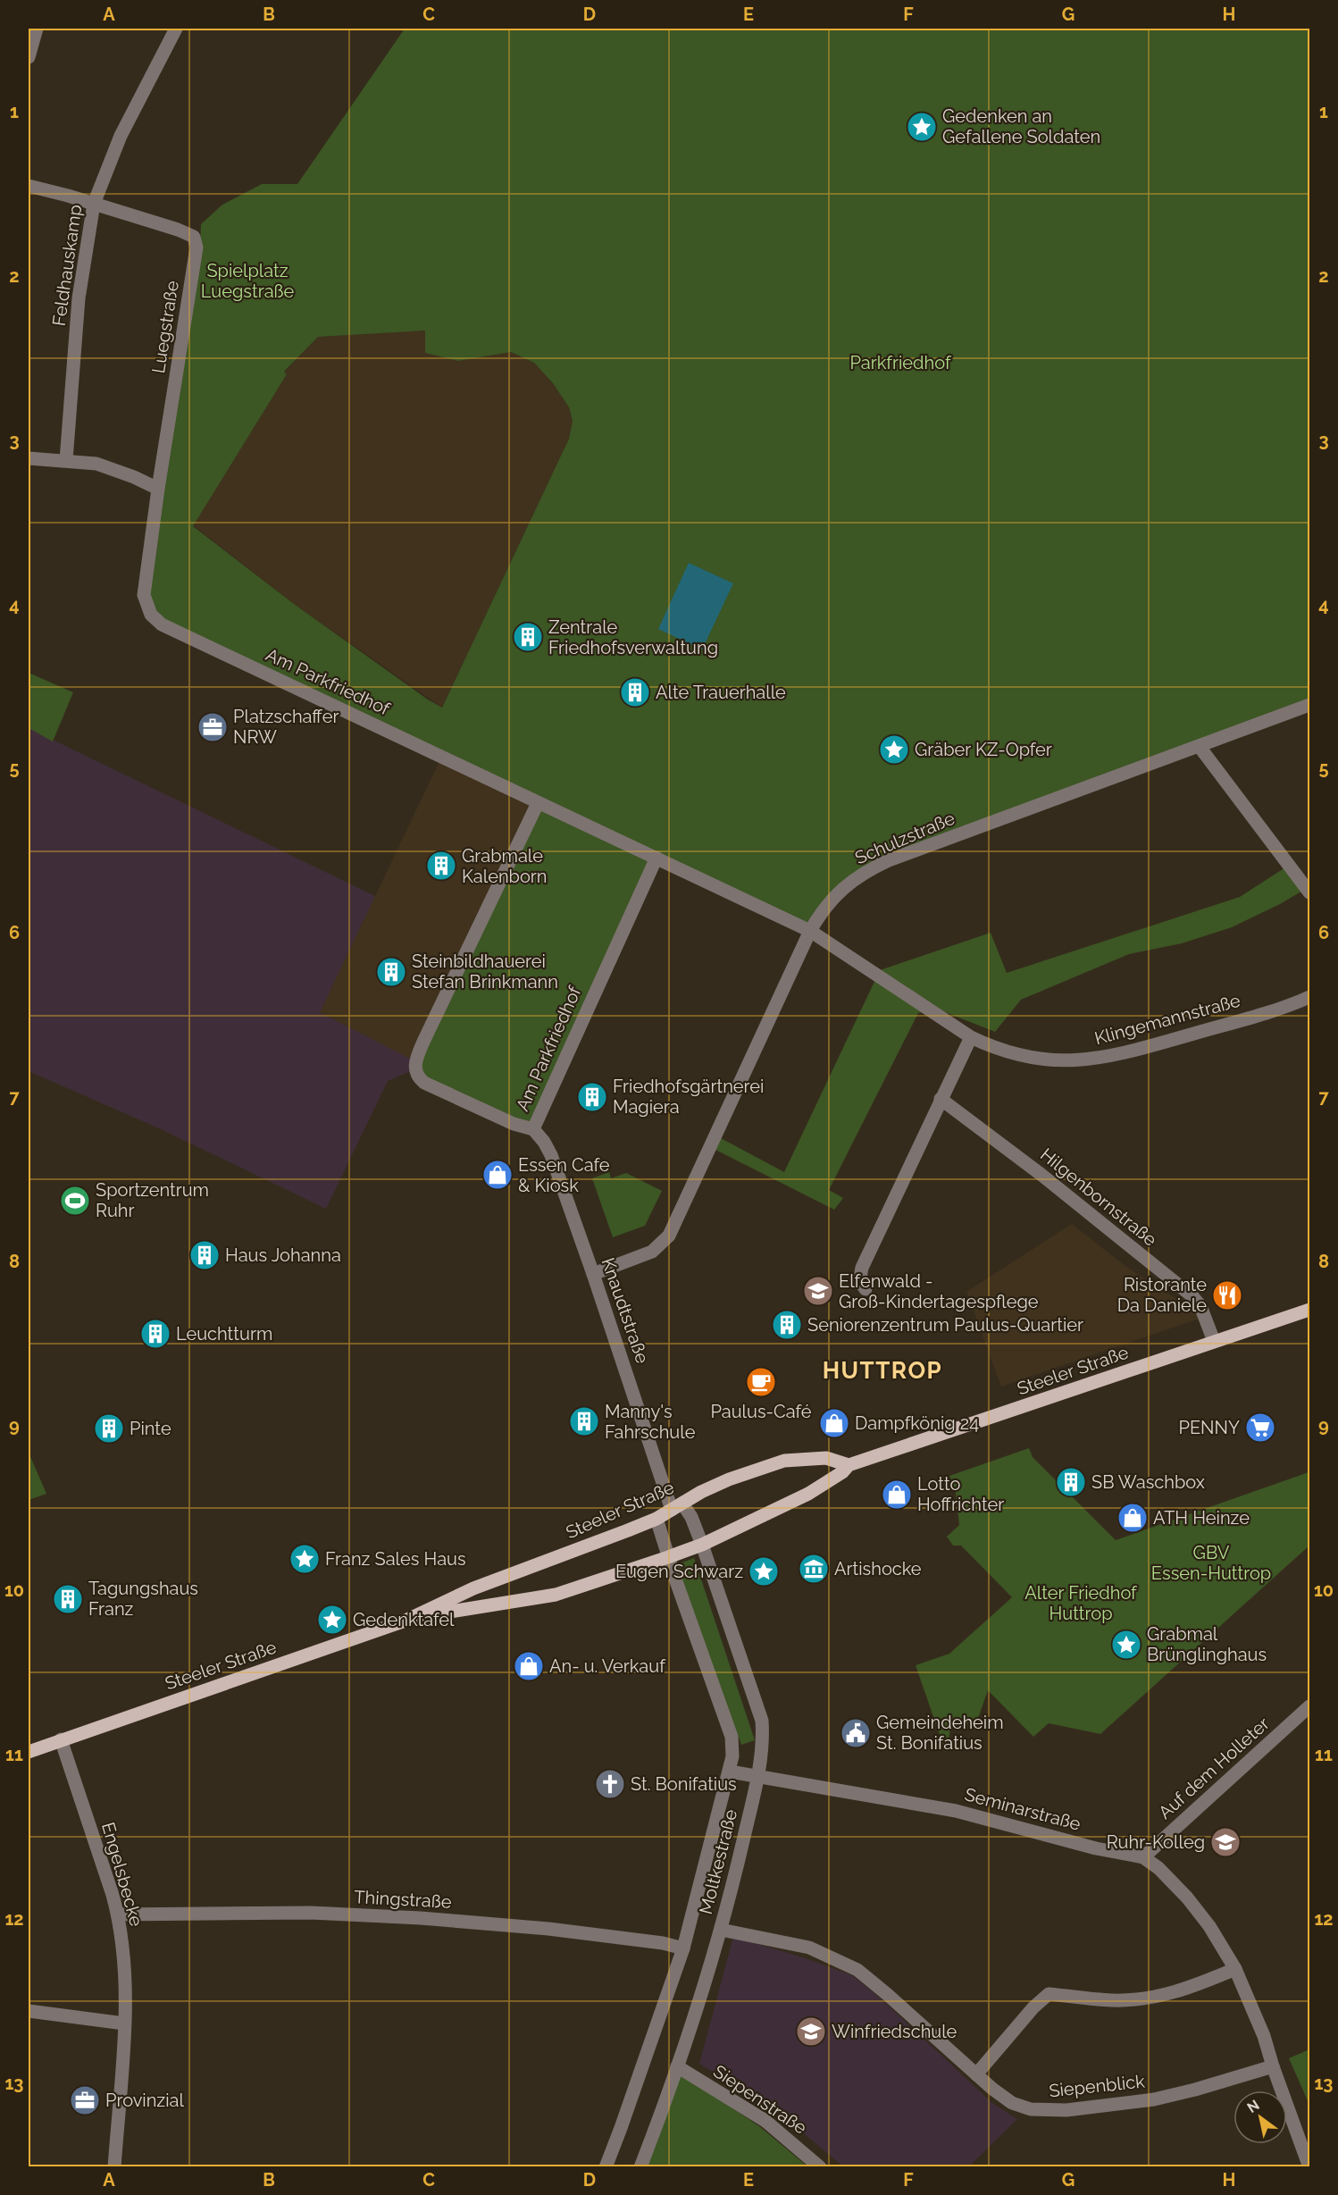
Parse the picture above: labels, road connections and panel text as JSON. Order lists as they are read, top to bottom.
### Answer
{
  "streets": {
    "main road": ["Steeler Straße"],
    "street": [
      "Feldhauskamp",
      "Luegstraße",
      "Am Parkfriedhof",
      "Schulzstraße",
      "Klingemannstraße",
      "Hilgenbornstraße",
      "Knaudtstraße",
      "Auf dem Holleter",
      "Seminarstraße",
      "Moltkestraße",
      "Engelsbecke",
      "Thingstraße",
      "Siepenblick",
      "Siepenstraße"
    ]
  },
  "crossings": [
    ["Feldhauskamp", "Luegstraße"],
    ["Luegstraße", "Am Parkfriedhof"],
    ["Am Parkfriedhof", "Schulzstraße"],
    ["Am Parkfriedhof", "Klingemannstraße"],
    ["Am Parkfriedhof", "Knaudtstraße"],
    ["Schulzstraße", "Klingemannstraße"],
    ["Schulzstraße", "Knaudtstraße"],
    ["Hilgenbornstraße", "Steeler Straße"],
    ["Knaudtstraße", "Steeler Straße"],
    ["Knaudtstraße", "Moltkestraße"],
    ["Steeler Straße", "Moltkestraße"],
    ["Steeler Straße", "Engelsbecke"],
    ["Auf dem Holleter", "Seminarstraße"],
    ["Seminarstraße", "Moltkestraße"],
    ["Seminarstraße", "Siepenblick"],
    ["Moltkestraße", "Thingstraße"],
    ["Moltkestraße", "Siepenblick"],
    ["Moltkestraße", "Siepenstraße"],
    ["Engelsbecke", "Thingstraße"]
  ],
  "districts": ["HUTTROP"],
  "parks": [
    "Spielplatz Luegstraße",
    "Parkfriedhof",
    "GBV Essen-Huttrop",
    "Alter Friedhof Huttrop"
  ],
  "places": {
    "place": [
      "Gedenken an Gefallene Soldaten",
      "Gräber KZ-Opfer",
      "Franz Sales Haus",
      "Eugen Schwarz",
      "Gedenktafel",
      "Grabmal Brünglinghaus"
    ],
    "building": [
      "Zentrale Friedhofsverwaltung",
      "Alte Trauerhalle",
      "Grabmale Kalenborn",
      "Steinbildhauerei Stefan Brinkmann",
      "Friedhofsgärtnerei Magiera",
      "Haus Johanna",
      "Seniorenzentrum Paulus-Quartier",
      "Leuchtturm",
      "Manny's Fahrschule",
      "Pinte",
      "SB Waschbox",
      "Tagungshaus Franz"
    ],
    "office": ["Platzschaffer NRW", "Provinzial"],
    "shop": [
      "Essen Cafe & Kiosk",
      "Dampfkönig 24",
      "Lotto Hoffrichter",
      "ATH Heinze",
      "An- u. Verkauf"
    ],
    "sports": ["Sportzentrum Ruhr"],
    "school or university": ["Elfenwald - Groß-Kindertagespflege", "Ruhr-Kolleg", "Winfriedschule"],
    "restaurant": ["Ristorante Da Daniele"],
    "cafe": ["Paulus-Café"],
    "supermarket": ["PENNY"],
    "museum": ["Artishocke"],
    "public building": ["Gemeindeheim St. Bonifatius"],
    "church": ["St. Bonifatius"]
  },
  "north": "top left",
  "grid": {
    "columns": [
      "A",
      "B",
      "C",
      "D",
      "E",
      "F",
      "G",
      "H"
    ],
    "rows": [
      "1",
      "2",
      "3",
      "4",
      "5",
      "6",
      "7",
      "8",
      "9",
      "10",
      "11",
      "12",
      "13"
    ]
  }
}
